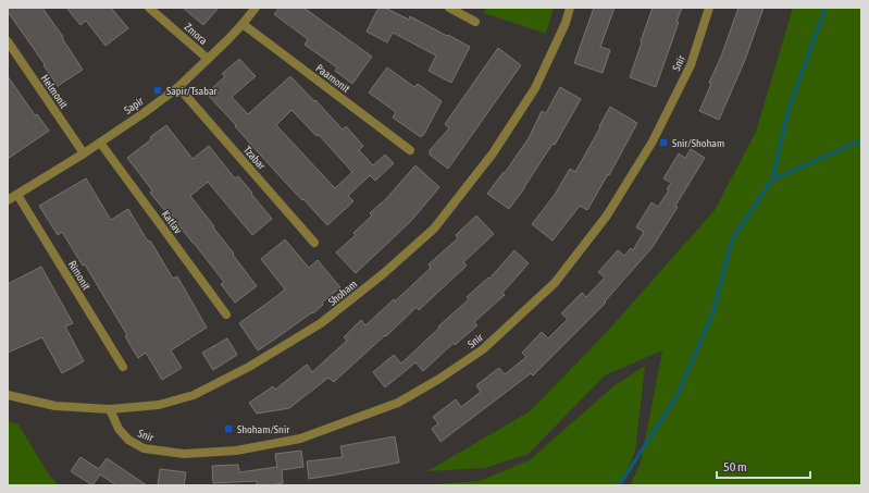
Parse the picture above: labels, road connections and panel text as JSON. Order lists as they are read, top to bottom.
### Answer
{
  "streets": {
    "street": [
      "Zmora",
      "Snir",
      "Paamonit",
      "Helmonit",
      "Sapir",
      "Tzabar",
      "Katlav",
      "Rimonit",
      "Shoham"
    ]
  },
  "crossings": [
    ["Zmora", "Sapir"],
    ["Snir", "Shoham"],
    ["Paamonit", "Sapir"],
    ["Helmonit", "Sapir"],
    ["Sapir", "Tzabar"],
    ["Sapir", "Katlav"],
    ["Sapir", "Rimonit"]
  ],
  "places": {
    "transit": ["Sapir/Tsabar", "Snir/Shoham", "Shoham/Snir"]
  },
  "scale_bar": "50 m"
}
